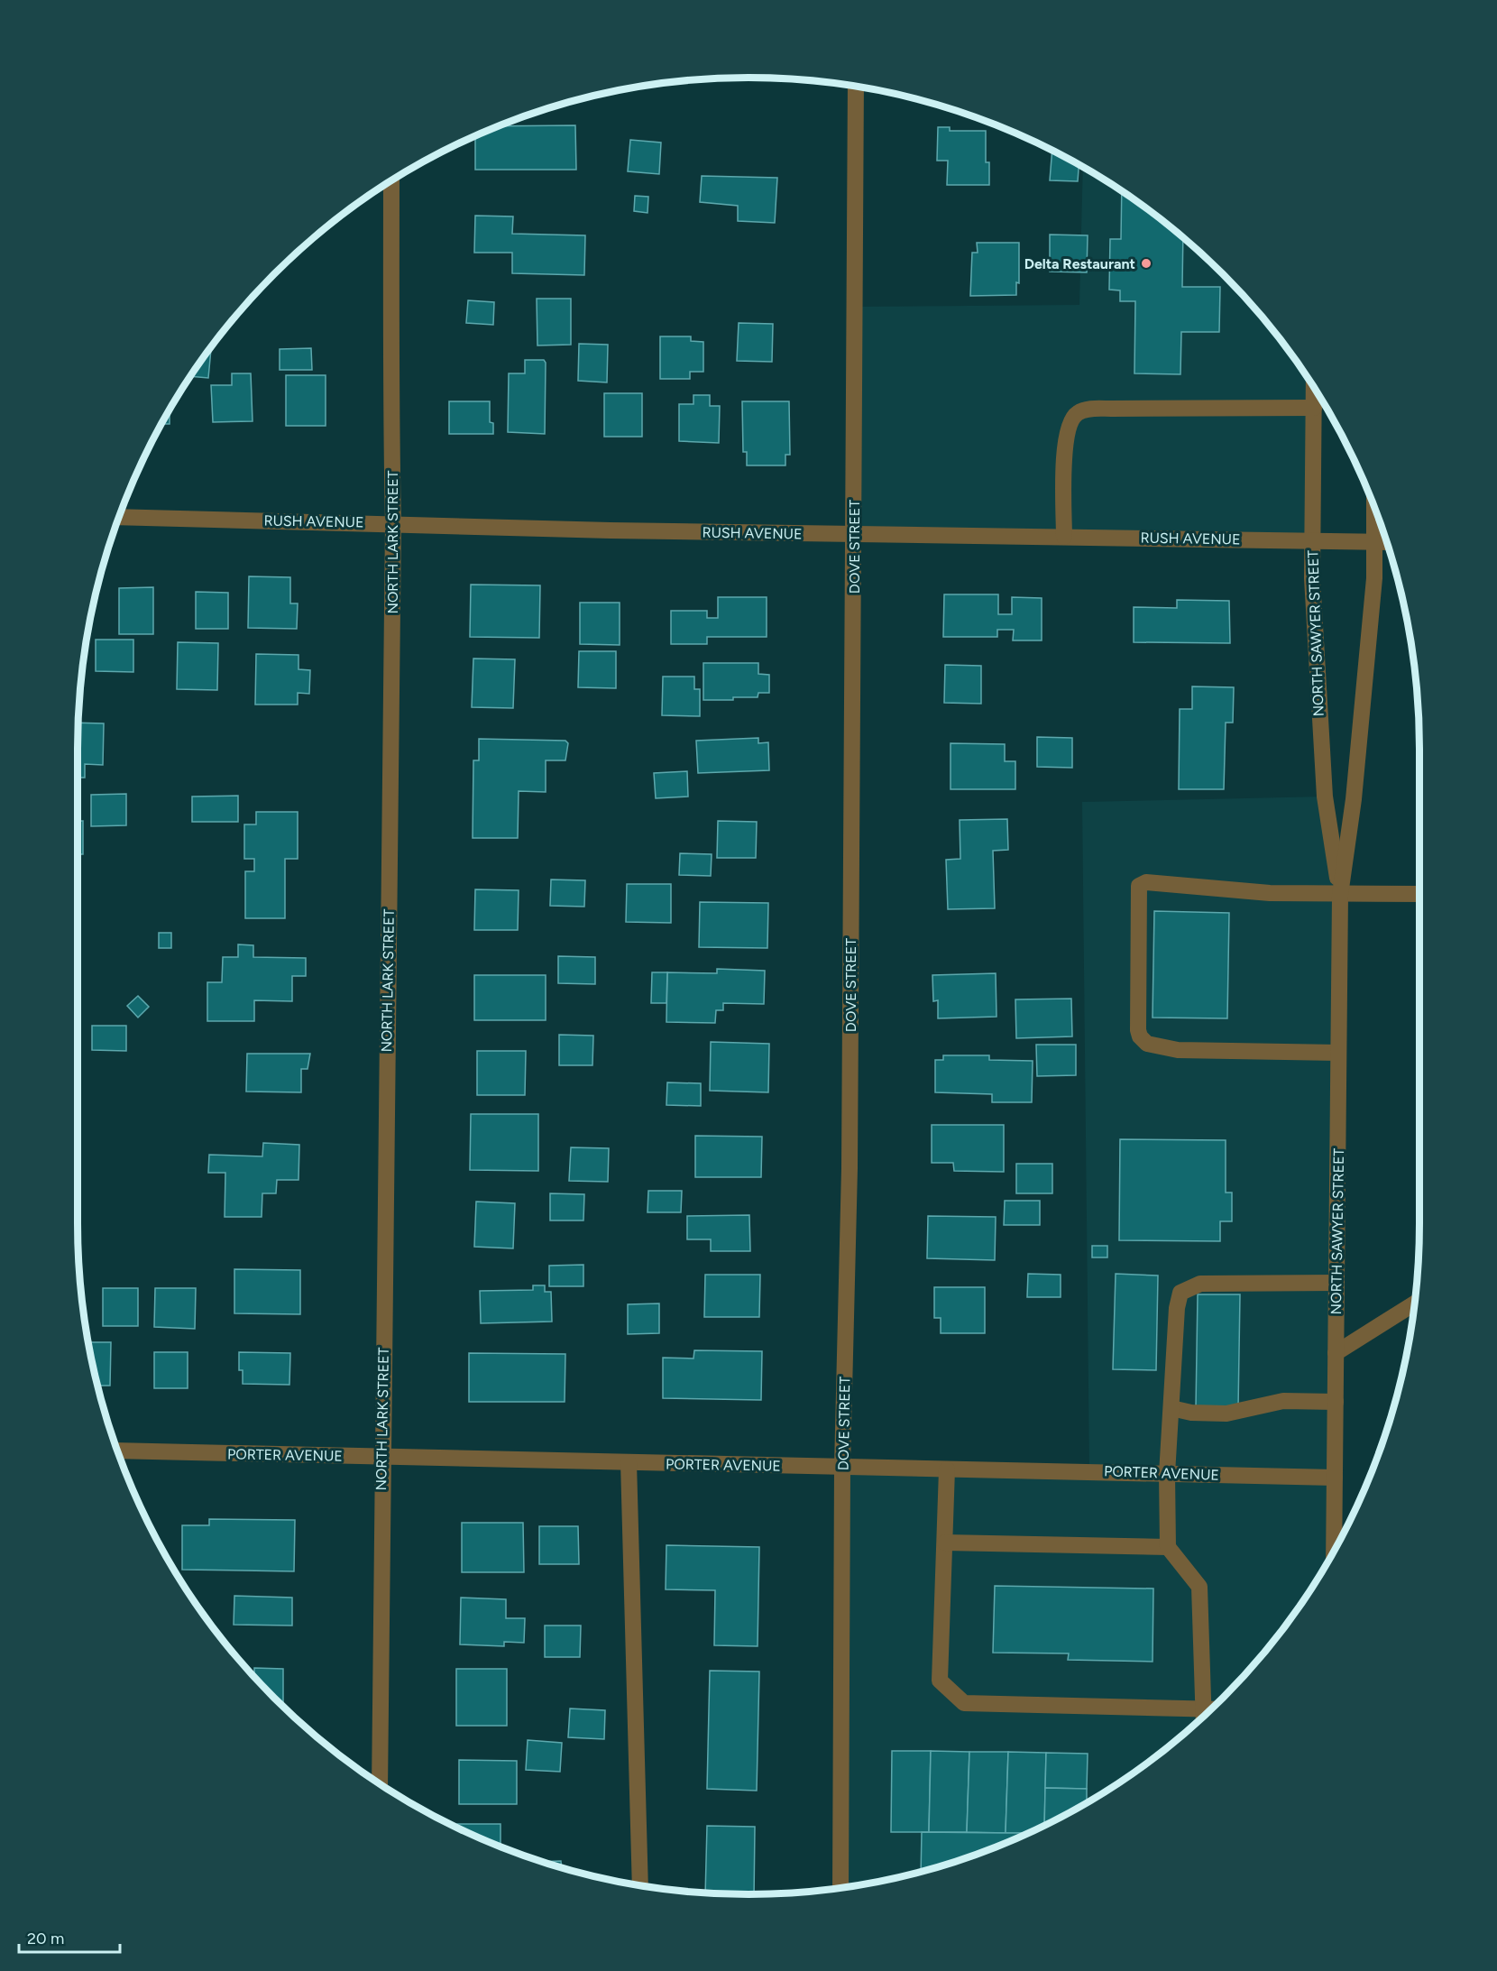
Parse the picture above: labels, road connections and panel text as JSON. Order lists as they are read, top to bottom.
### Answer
{
  "streets": {
    "street": [
      "RUSH AVENUE",
      "NORTH LARK STREET",
      "DOVE STREET",
      "NORTH SAWYER STREET",
      "PORTER AVENUE"
    ]
  },
  "crossings": [
    ["RUSH AVENUE", "NORTH LARK STREET"],
    ["RUSH AVENUE", "DOVE STREET"],
    ["RUSH AVENUE", "NORTH SAWYER STREET"],
    ["NORTH LARK STREET", "PORTER AVENUE"],
    ["DOVE STREET", "PORTER AVENUE"],
    ["NORTH SAWYER STREET", "PORTER AVENUE"]
  ],
  "places": ["Delta Restaurant"],
  "scale_bar": "20 m"
}
